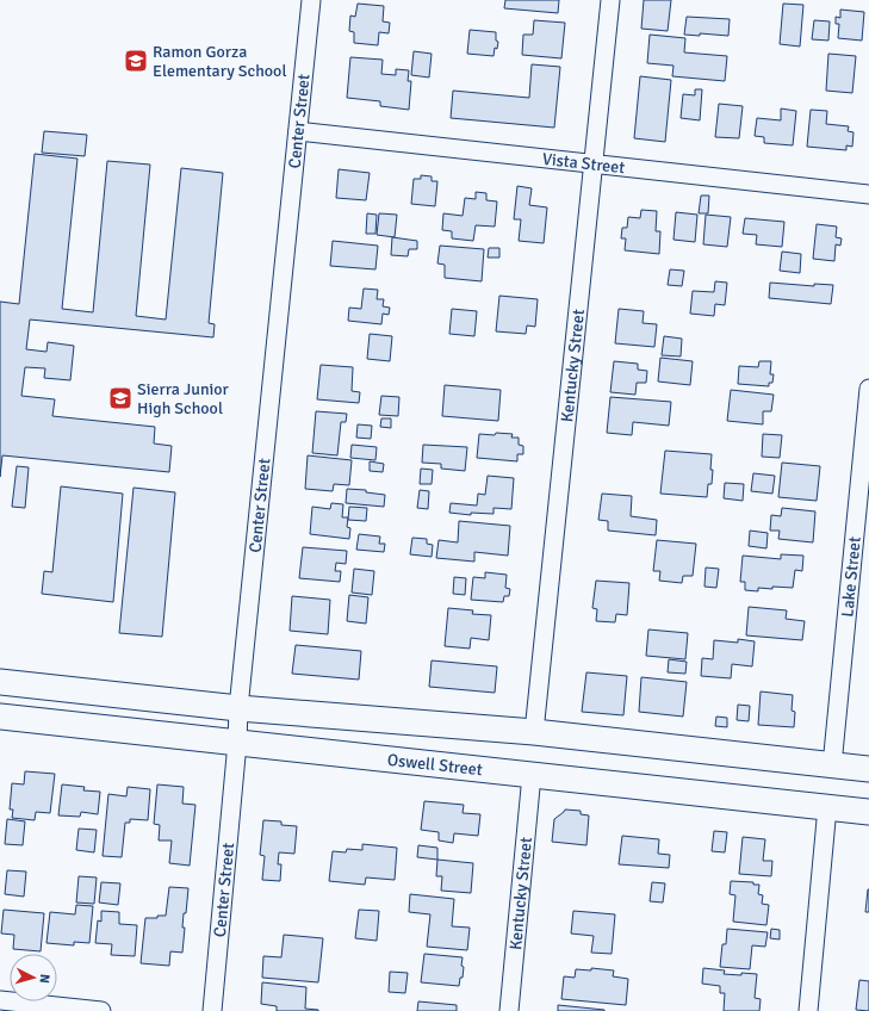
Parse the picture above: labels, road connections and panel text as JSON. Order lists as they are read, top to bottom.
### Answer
{
  "streets": {
    "main road": ["Oswell Street"],
    "street": [
      "Center Street",
      "Vista Street",
      "Kentucky Street",
      "Lake Street"
    ]
  },
  "crossings": [
    ["Center Street", "Vista Street"],
    ["Center Street", "Oswell Street"],
    ["Vista Street", "Kentucky Street"],
    ["Kentucky Street", "Oswell Street"]
  ],
  "places": {
    "school or university": ["Ramon Gorza Elementary School", "Sierra Junior High School"]
  },
  "north": "right"
}
